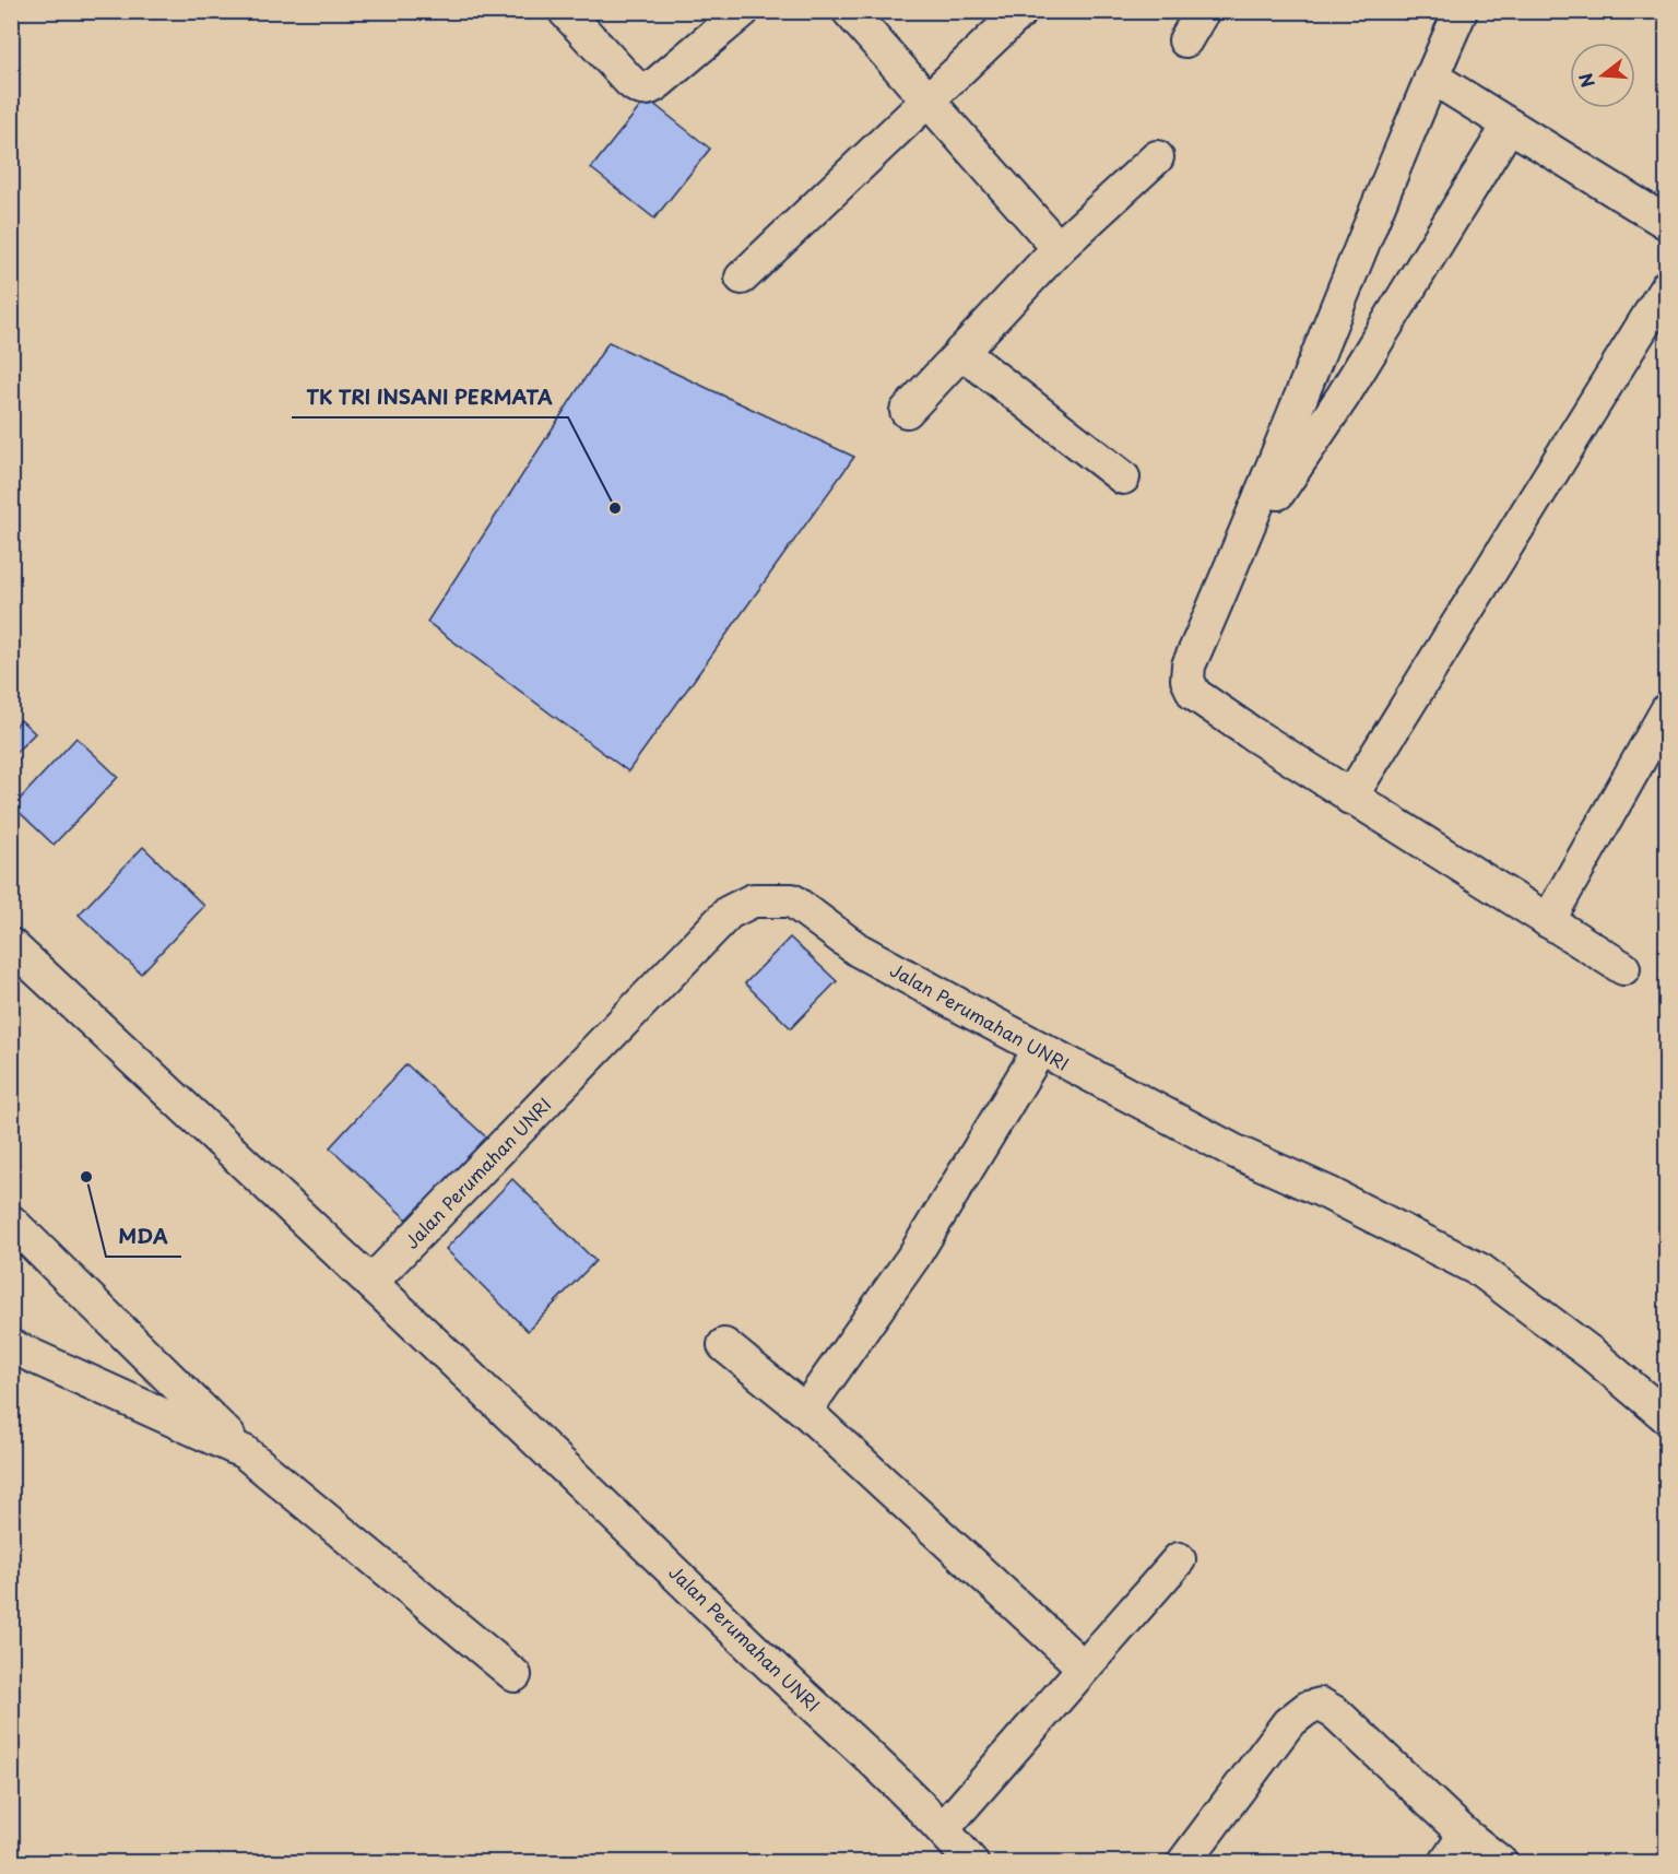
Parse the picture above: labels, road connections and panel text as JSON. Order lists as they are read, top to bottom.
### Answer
{
  "streets": {
    "street": ["Jalan Perumahan UNRI"]
  },
  "places": ["TK TRI INSANI PERMATA", "MDA"],
  "north": "left"
}
